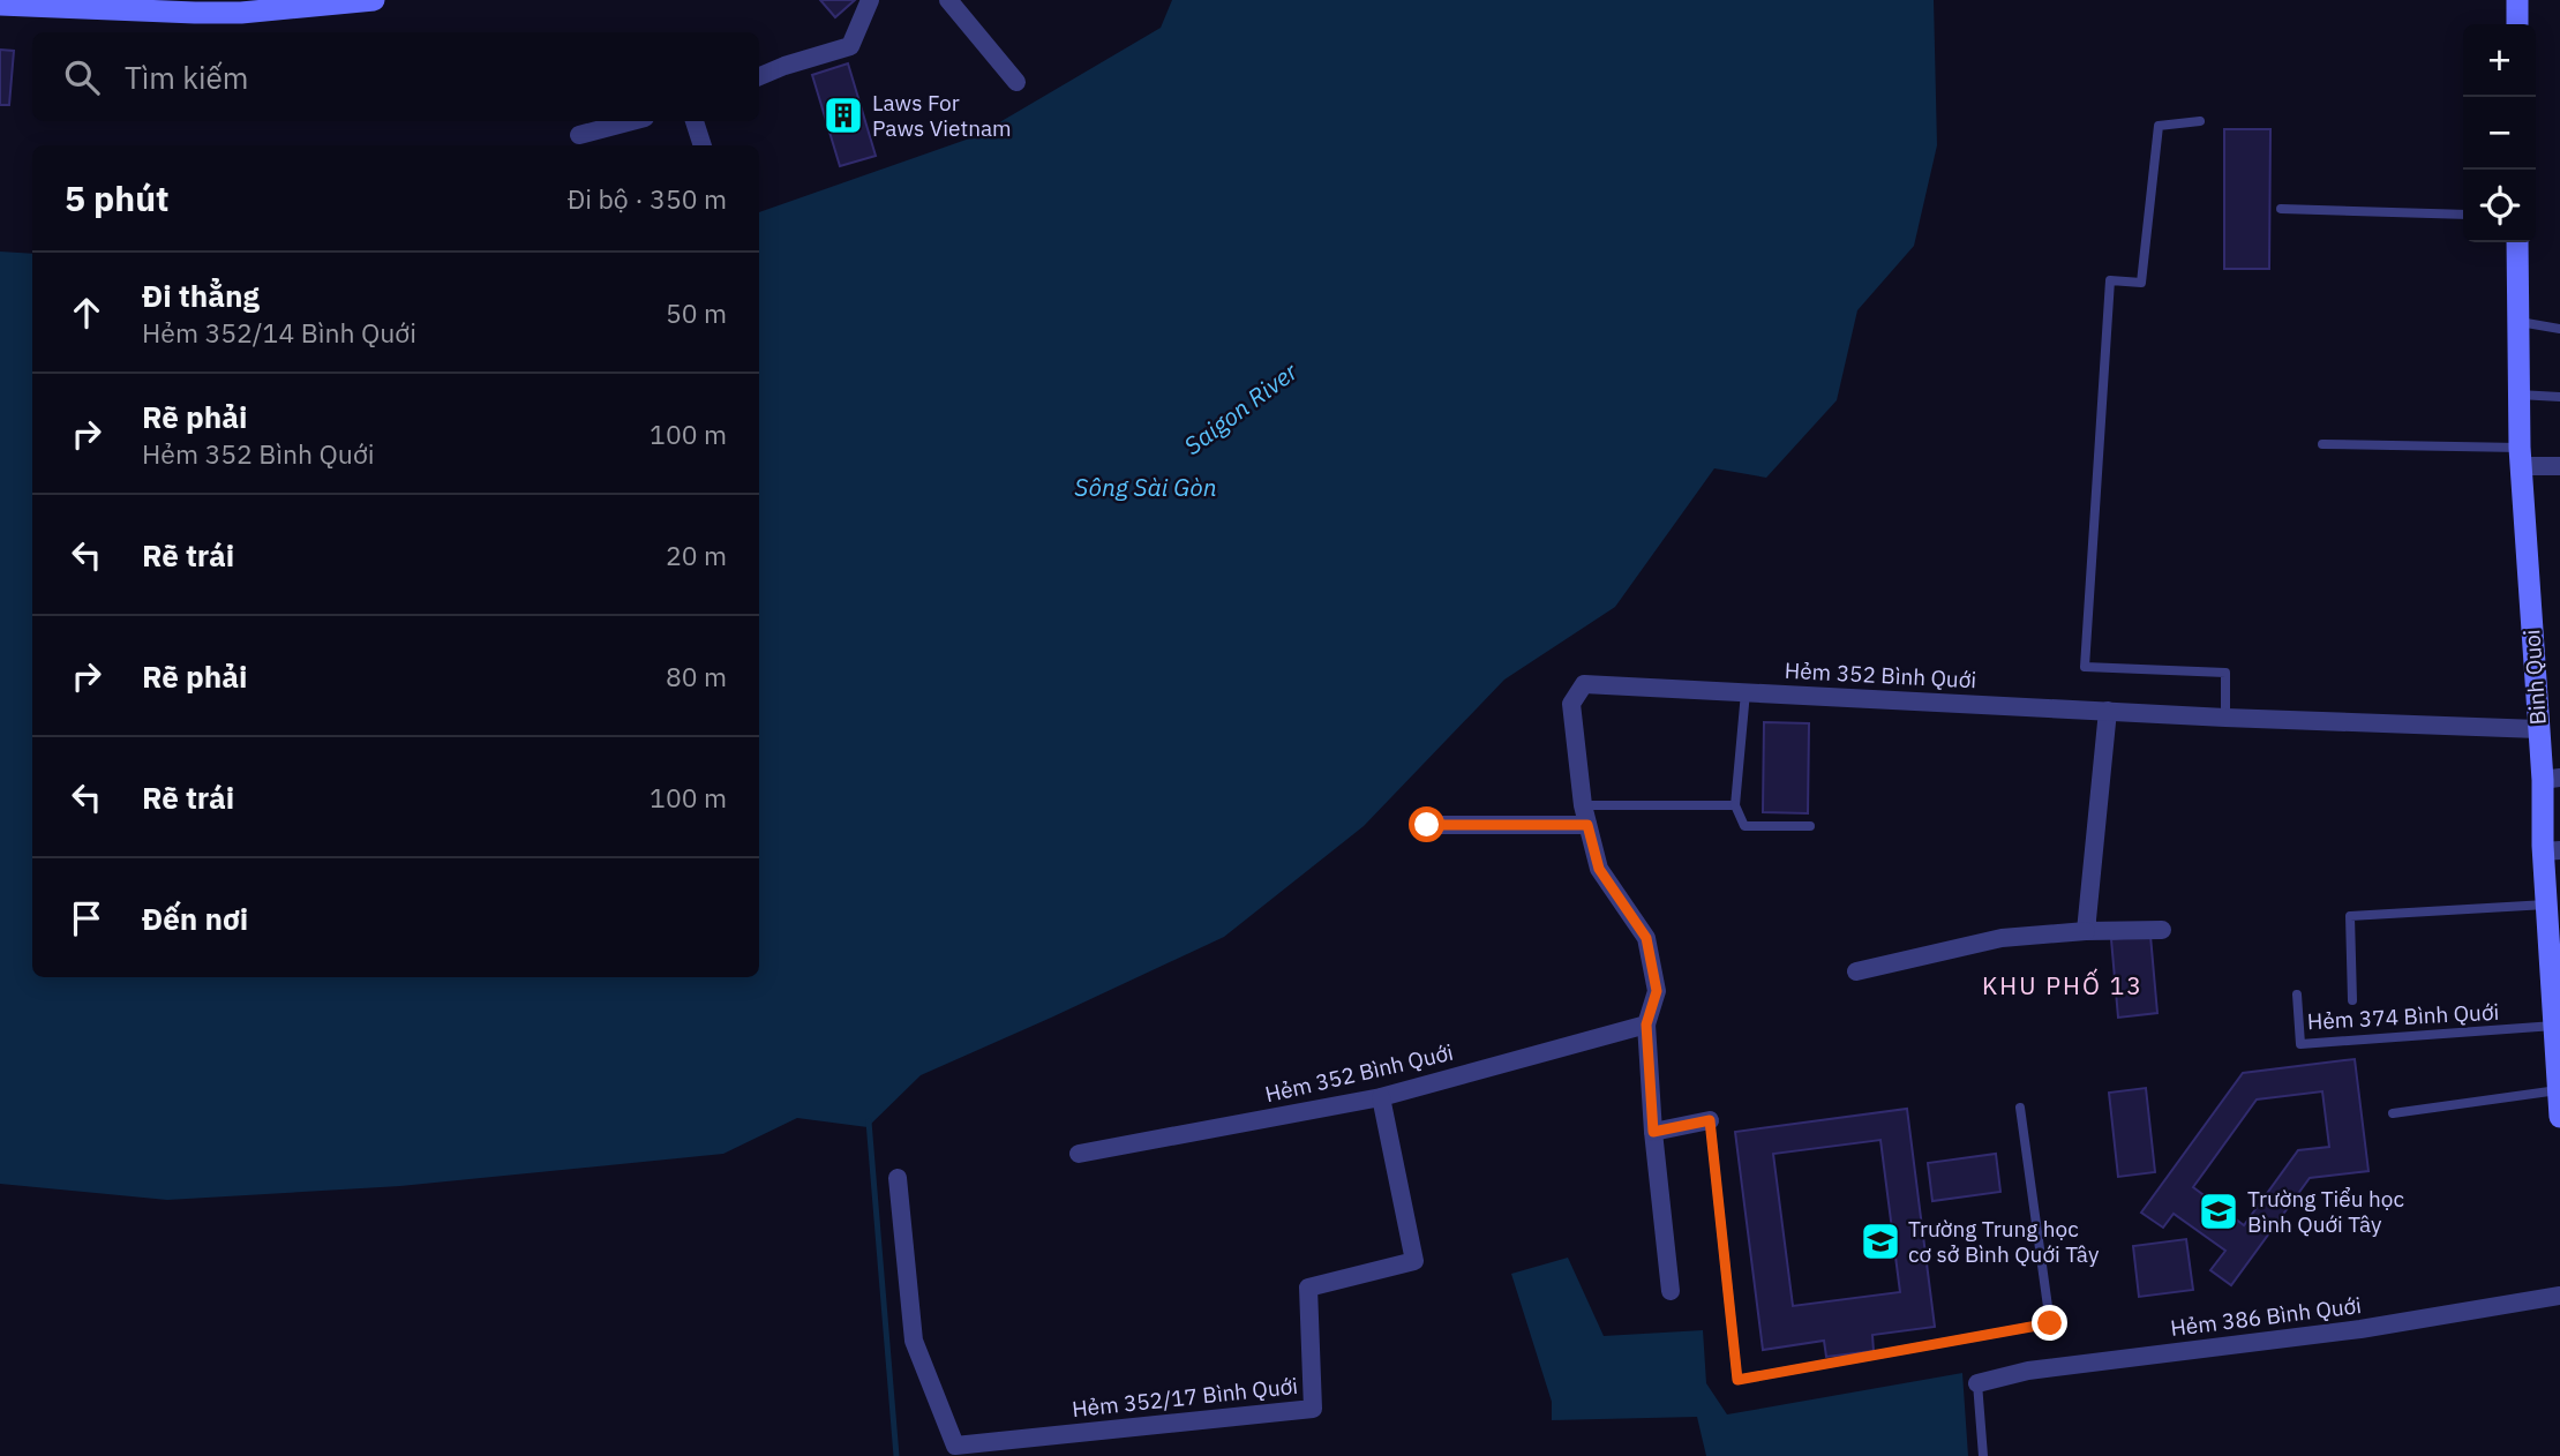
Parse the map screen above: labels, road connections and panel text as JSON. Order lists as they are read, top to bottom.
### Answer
{
  "streets": {
    "main road": ["Binh Quoi"],
    "street": ["Hẻm 352 Bình Quới", "Hẻm 386 Bình Quới", "Hẻm 352/17 Bình Quới"],
    "lane": ["Hẻm 374 Bình Quới"]
  },
  "crossings": [
    ["Hẻm 352 Bình Quới", "Binh Quoi"],
    ["Hẻm 352 Bình Quới", "Hẻm 352/17 Bình Quới"],
    ["Binh Quoi", "Hẻm 374 Bình Quới"]
  ],
  "districts": ["KHU PHỐ 13"],
  "water": ["Saigon River", "Sông Sài Gòn"],
  "places": {
    "building": ["Laws For Paws Vietnam"],
    "school or university": ["Trường Tiểu học Bình Quới Tây", "Trường Trung học cơ sở Bình Quới Tây"]
  },
  "page": {
    "map_buttons": ["+", "−"],
    "search": "Tìm kiếm",
    "heading": ["5 phút", "Đi bộ · 350 m"],
    "list": [
      ["Đi thẳng", "Hẻm 352/14 Bình Quới", "50 m"],
      ["Rẽ phải", "Hẻm 352 Bình Quới", "100 m"],
      ["Rẽ trái", "20 m"],
      ["Rẽ phải", "80 m"],
      ["Rẽ trái", "100 m"],
      "Đến nơi"
    ]
  }
}
